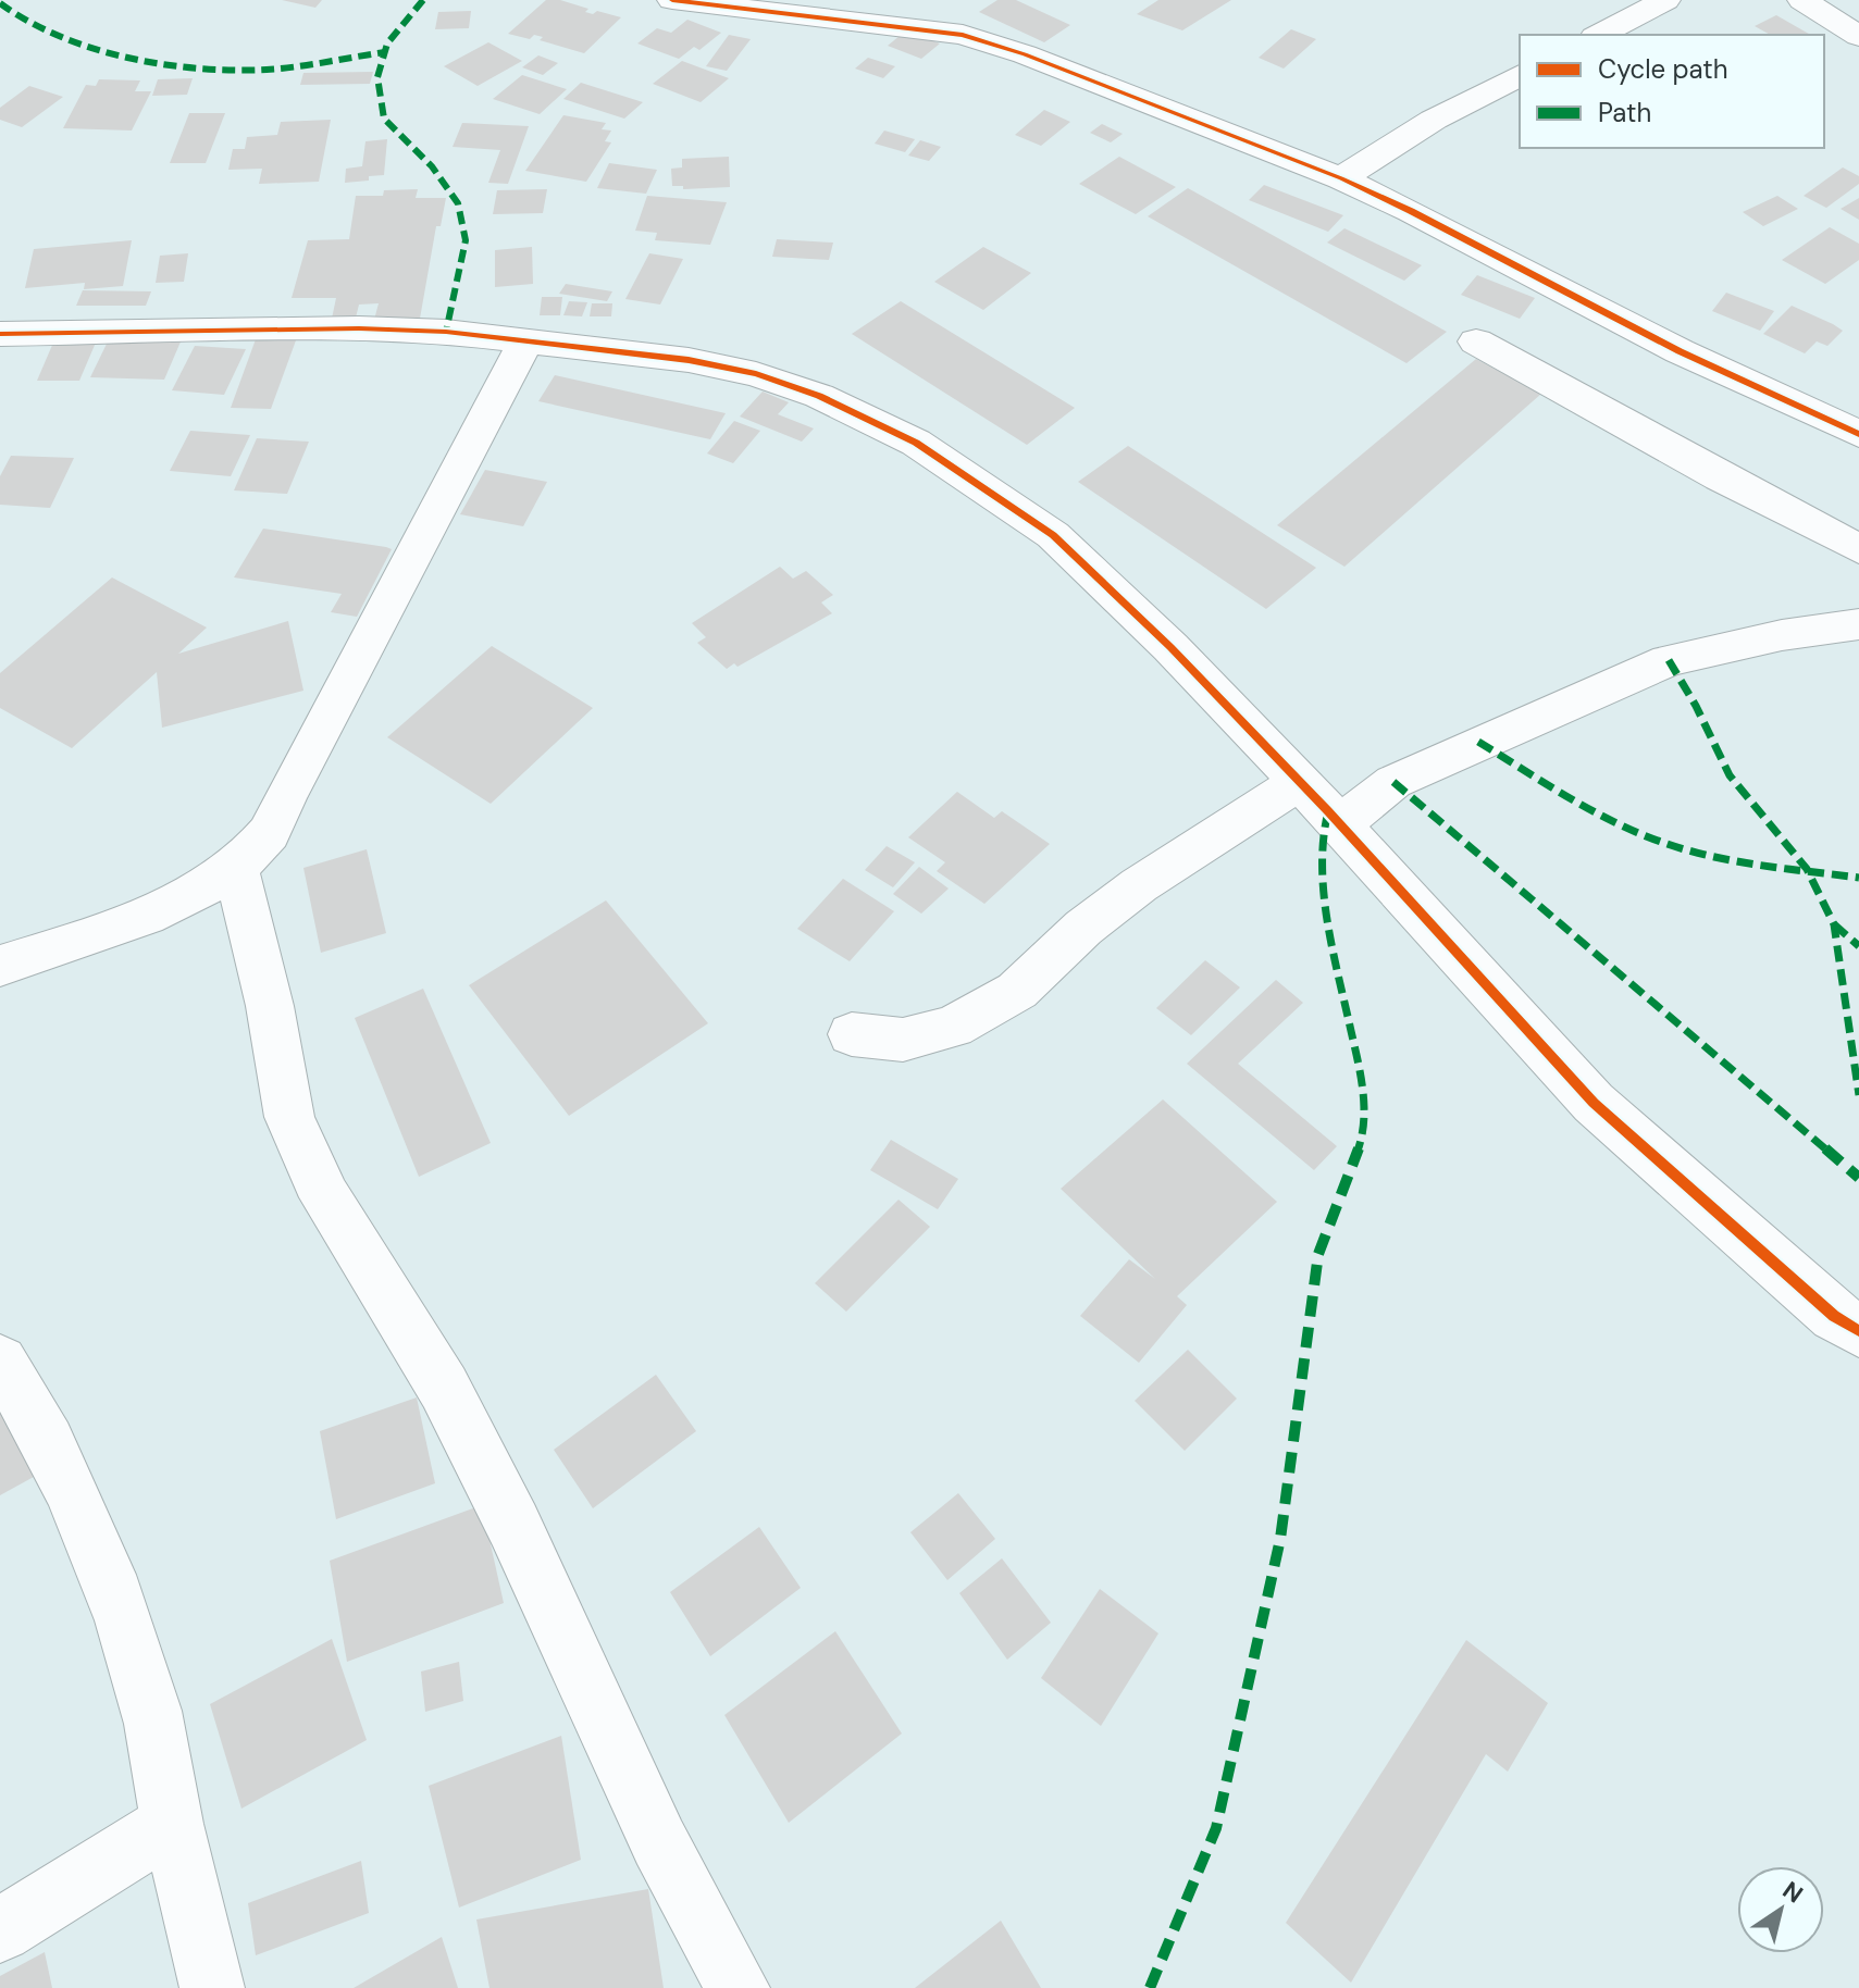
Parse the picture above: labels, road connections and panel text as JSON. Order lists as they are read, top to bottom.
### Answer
{
  "legend": ["Cycle path", "Path"],
  "north": "top right"
}
